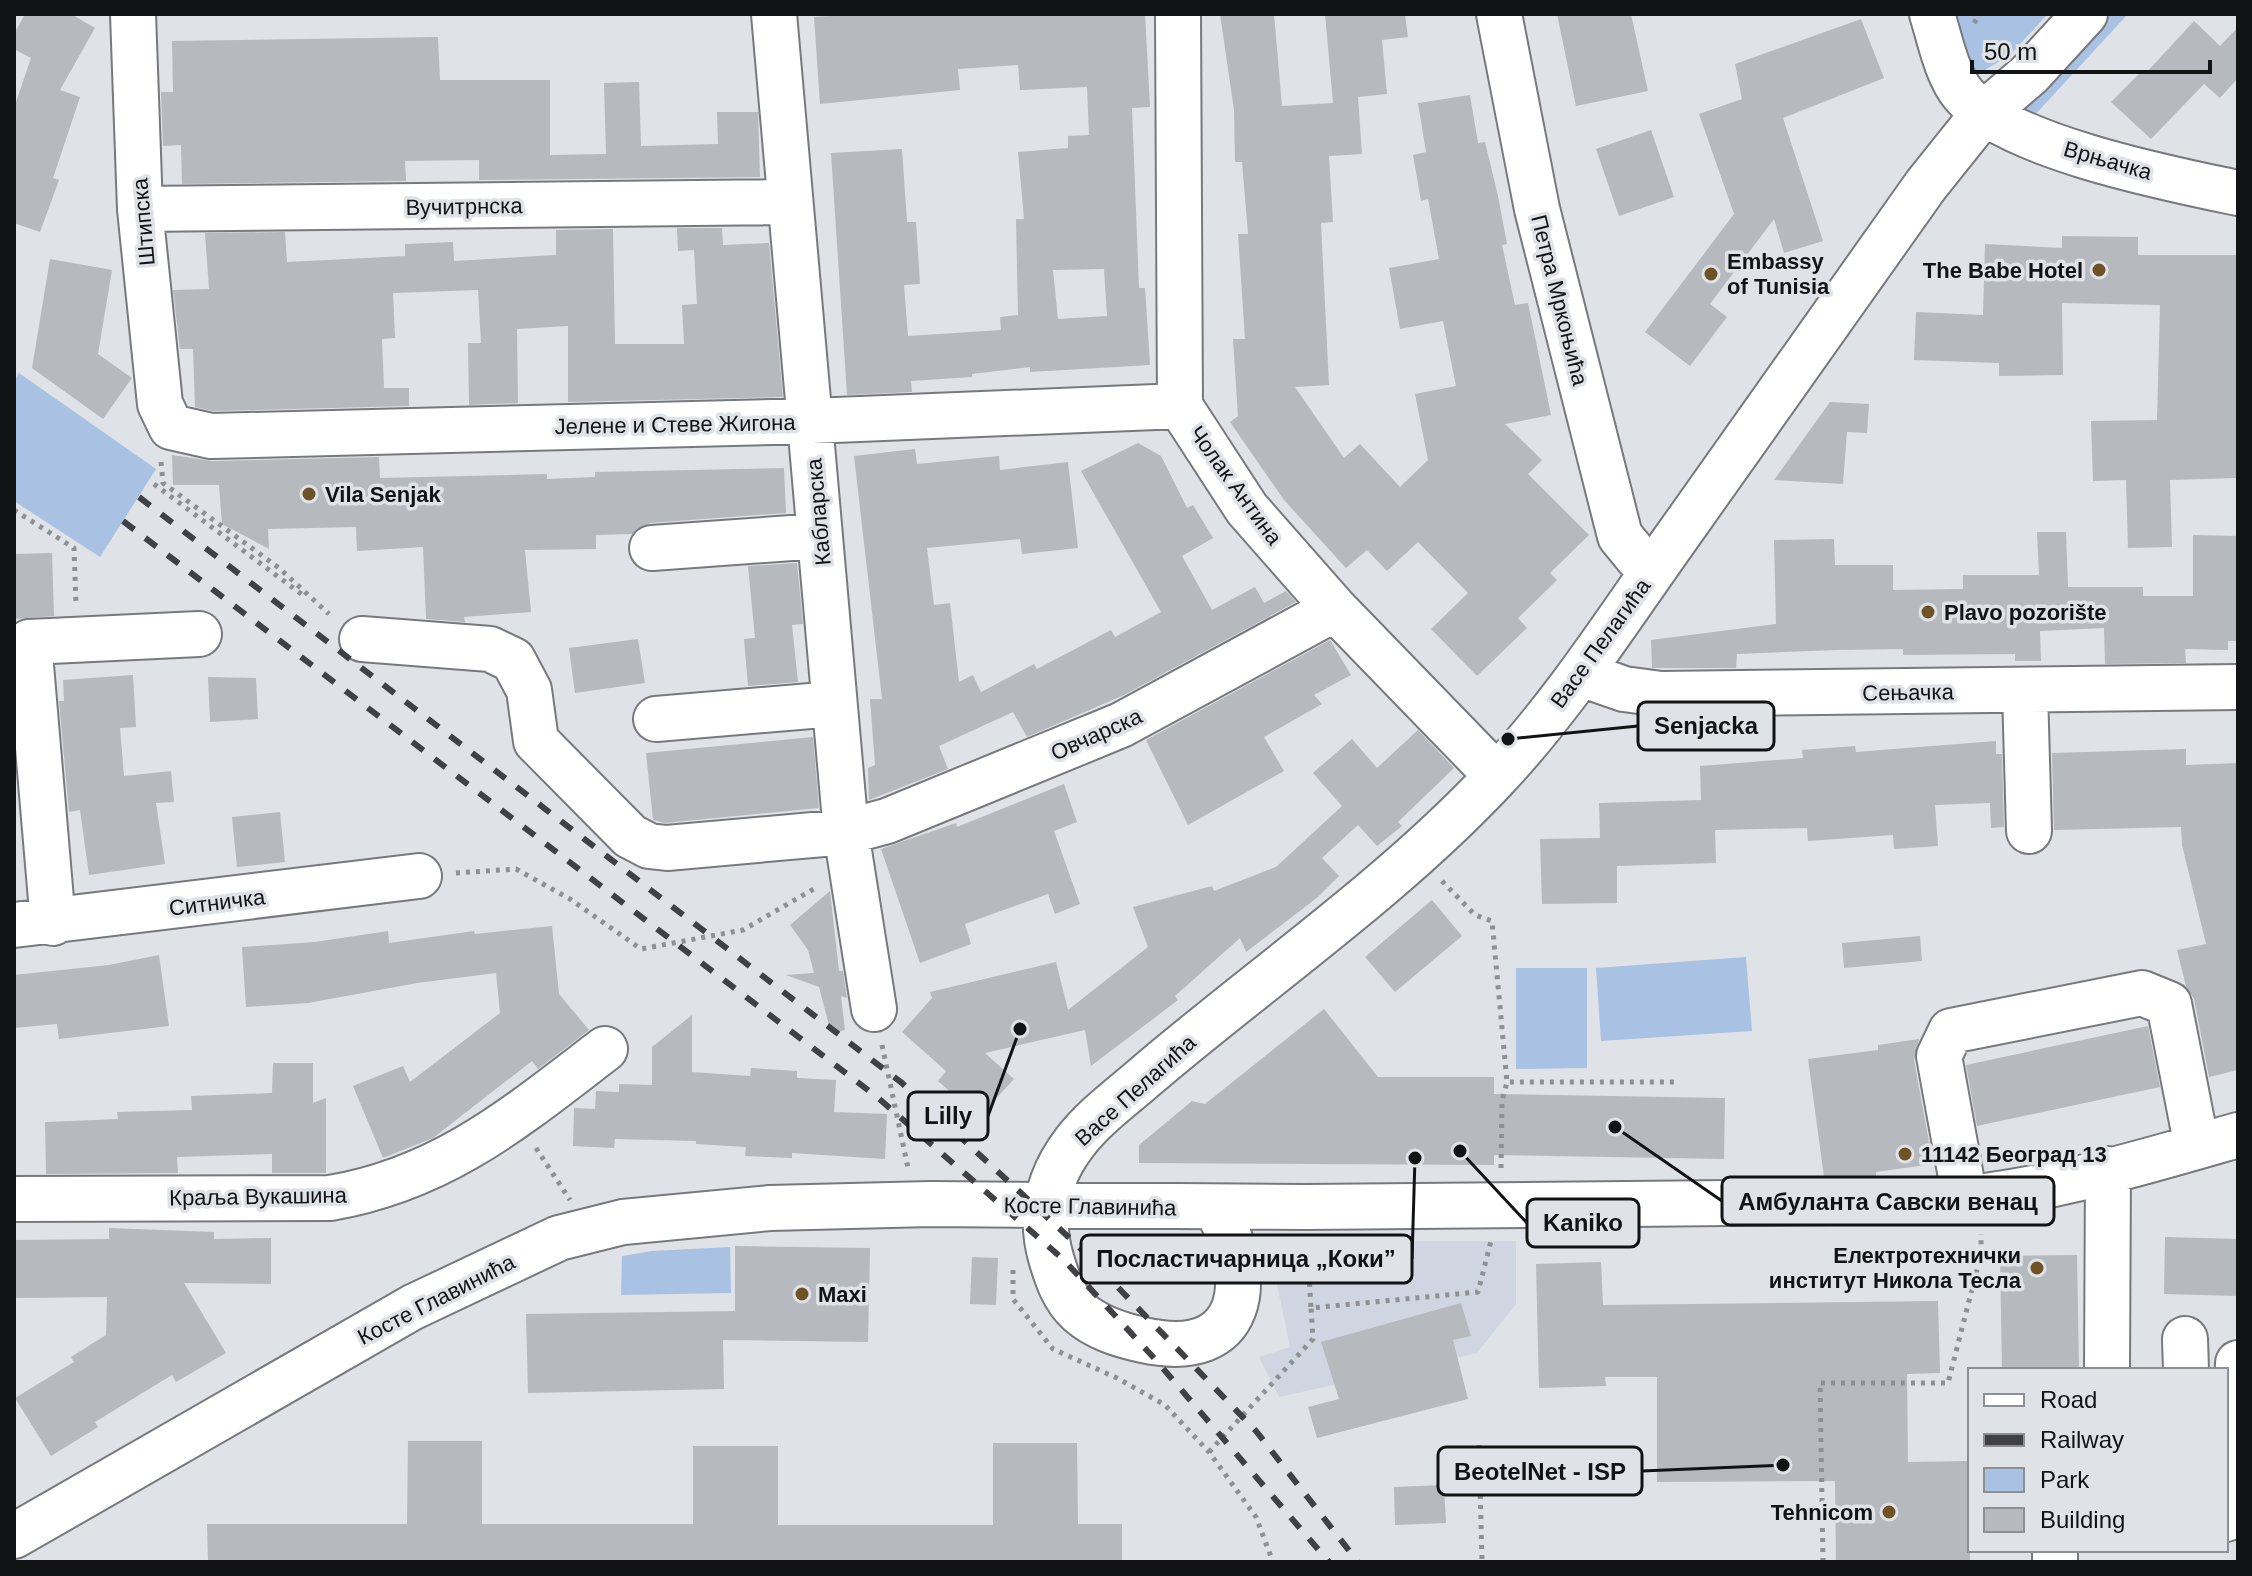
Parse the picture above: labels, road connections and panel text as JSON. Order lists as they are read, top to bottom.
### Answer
{
  "streets": {
    "street": [
      "Врњачка",
      "Вучитрнска",
      "Штипска",
      "Петра Мркоњића",
      "Јелене и Стеве Жигона",
      "Чолак Антина",
      "Кабларска",
      "Васе Пелагића",
      "Сењачка",
      "Овчарска",
      "Ситничка",
      "Краља Вукашина",
      "Косте Главинића"
    ]
  },
  "crossings": [
    ["Врњачка", "Васе Пелагића"],
    ["Вучитрнска", "Штипска"],
    ["Вучитрнска", "Кабларска"],
    ["Штипска", "Јелене и Стеве Жигона"],
    ["Петра Мркоњића", "Васе Пелагића"],
    ["Јелене и Стеве Жигона", "Чолак Антина"],
    ["Јелене и Стеве Жигона", "Кабларска"],
    ["Чолак Антина", "Васе Пелагића"],
    ["Чолак Антина", "Овчарска"],
    ["Кабларска", "Овчарска"],
    ["Васе Пелагића", "Сењачка"],
    ["Васе Пелагића", "Косте Главинића"]
  ],
  "places": [
    "The Babe Hotel",
    "Embassy of Tunisia",
    "Vila Senjak",
    "Plavo pozorište",
    "Senjacka",
    "Lilly",
    "Амбуланта Савски венац",
    "Kaniko",
    "11142 Београд 13",
    "Посластичарница „Коки”",
    "Електротехнички институт Никола Тесла",
    "Maxi",
    "BeotelNet - ISP",
    "Tehnicom"
  ],
  "legend": [
    "Road",
    "Railway",
    "Park",
    "Building"
  ],
  "scale_bar": "50 m"
}
